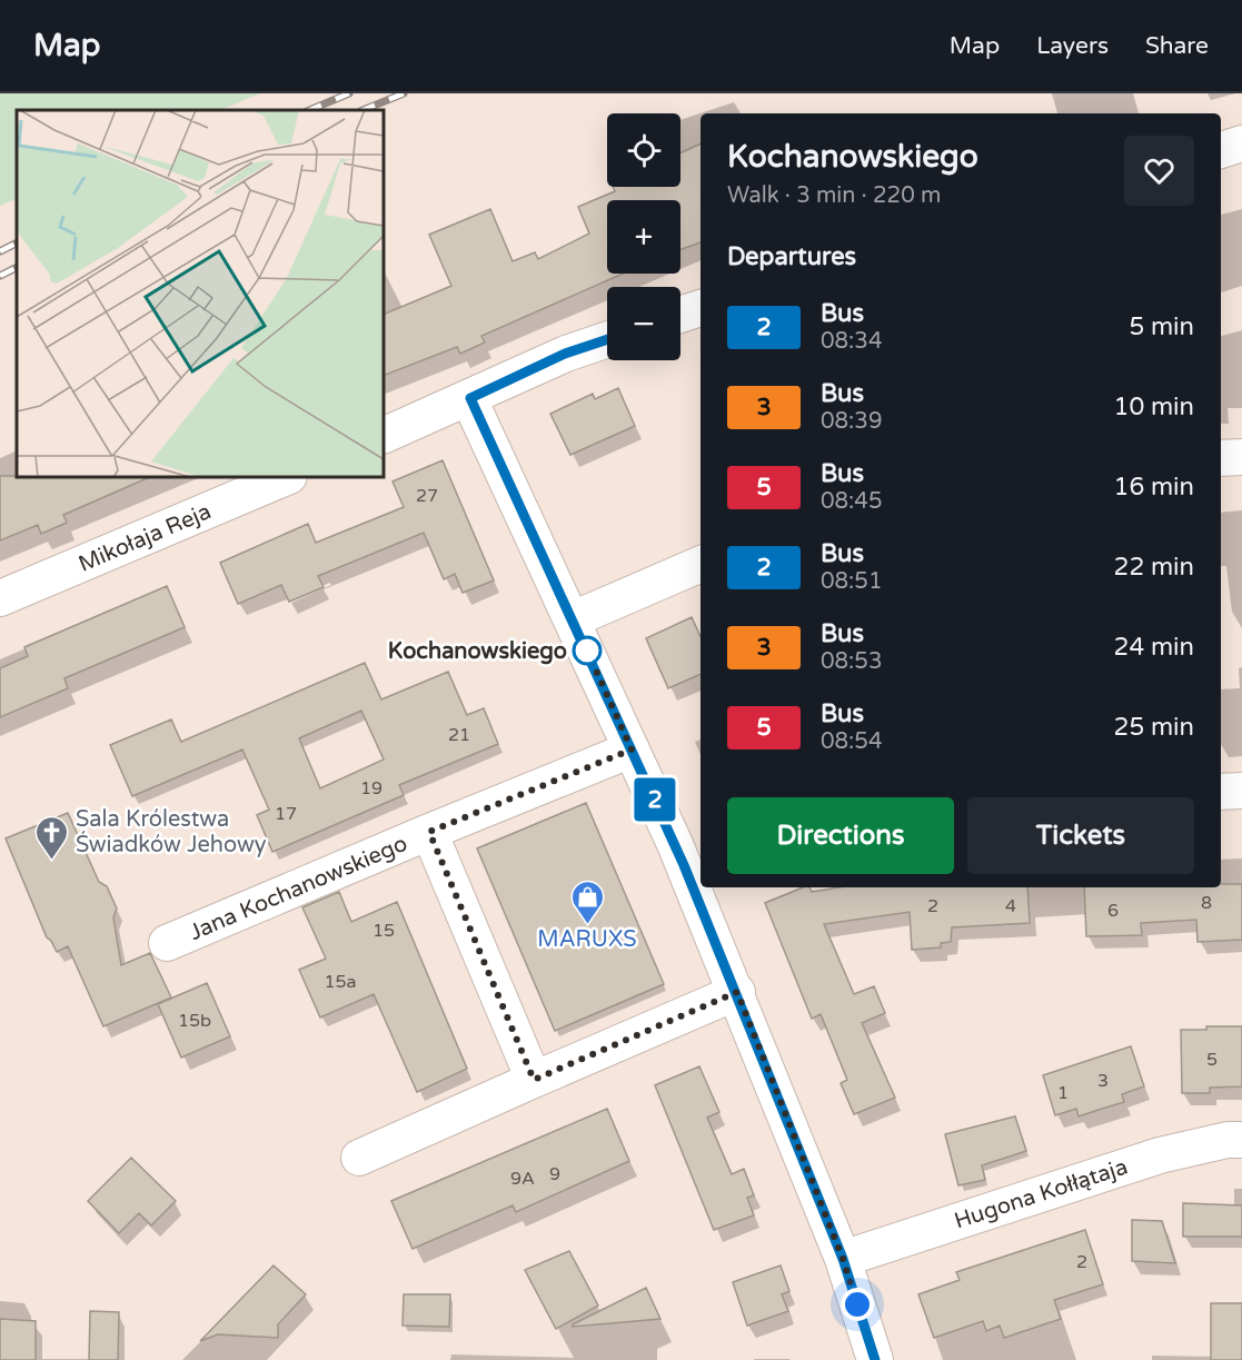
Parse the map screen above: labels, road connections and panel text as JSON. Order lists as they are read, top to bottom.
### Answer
{
  "streets": {
    "street": ["Mikołaja Reja", "Jana Kochanowskiego", "Hugona Kołłątaja"]
  },
  "places": {
    "other": ["Kochanowskiego"],
    "church": ["Sala Królestwa Świadków Jehowy"],
    "shop": ["MARUXS"]
  },
  "lines": ["bus line 2"],
  "house_numbers": [
    "27",
    "21",
    "19",
    "17",
    "8",
    "2",
    "4",
    "6",
    "15",
    "15a",
    "15b",
    "5",
    "3",
    "1",
    "9",
    "9A",
    "2"
  ],
  "page": {
    "header": "Map",
    "nav": ["Map", "Layers", "Share"],
    "on_map": "2",
    "map_buttons": ["+", "−"],
    "heading": [
      ["Kochanowskiego", "Walk · 3 min · 220 m"],
      "Departures"
    ],
    "list": [
      {
        "mark": "2",
        "name": "Bus",
        "note": "08:34",
        "value": "5 min"
      },
      {
        "mark": "3",
        "name": "Bus",
        "note": "08:39",
        "value": "10 min"
      },
      {
        "mark": "5",
        "name": "Bus",
        "note": "08:45",
        "value": "16 min"
      },
      {
        "mark": "2",
        "name": "Bus",
        "note": "08:51",
        "value": "22 min"
      },
      {
        "mark": "3",
        "name": "Bus",
        "note": "08:53",
        "value": "24 min"
      },
      {
        "mark": "5",
        "name": "Bus",
        "note": "08:54",
        "value": "25 min"
      }
    ],
    "buttons": ["Directions", "Tickets"]
  }
}
